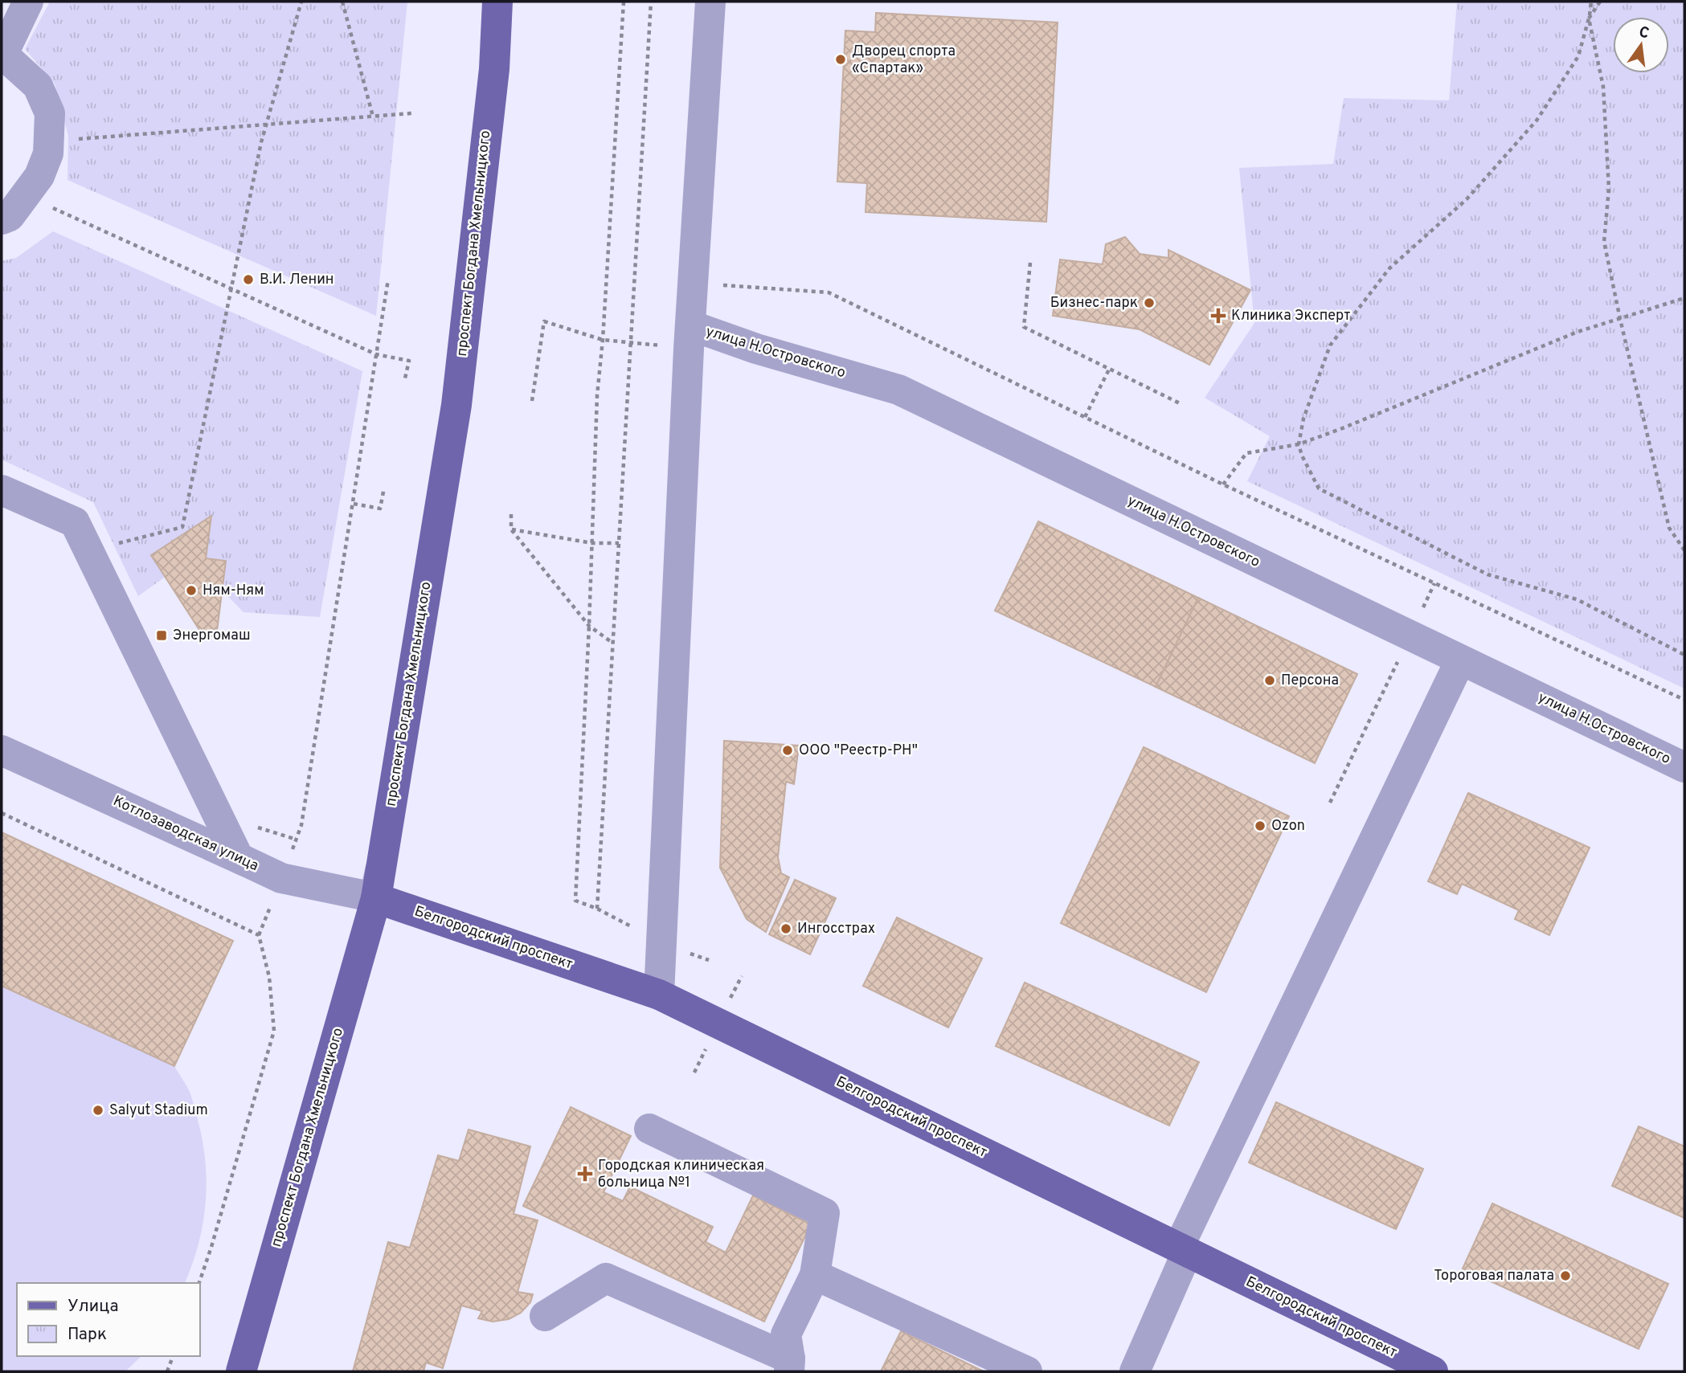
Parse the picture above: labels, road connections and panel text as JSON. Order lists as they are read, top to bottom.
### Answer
{
  "streets": {
    "main road": ["проспект Богдана Хмельницкого", "Белгородский проспект"],
    "street": ["улица Н.Островского", "Котлозаводская улица"]
  },
  "crossings": [
    ["проспект Богдана Хмельницкого", "Котлозаводская улица"],
    ["проспект Богдана Хмельницкого", "Белгородский проспект"],
    ["Котлозаводская улица", "Белгородский проспект"]
  ],
  "places": {
    "other": [
      "Дворец спорта «Спартак»",
      "В.И. Ленин",
      "Бизнес-парк",
      "Ням-Ням",
      "Персона",
      "ООО \"Реестр-РН\"",
      "Ozon",
      "Ингосстрах",
      "Salyut Stadium",
      "Тороговая палата"
    ],
    "health": ["Клиника Эксперт", "Городская клиническая больница №1"],
    "transit": ["Энергомаш"]
  },
  "legend": ["Улица", "Парк"],
  "north": "top"
}
